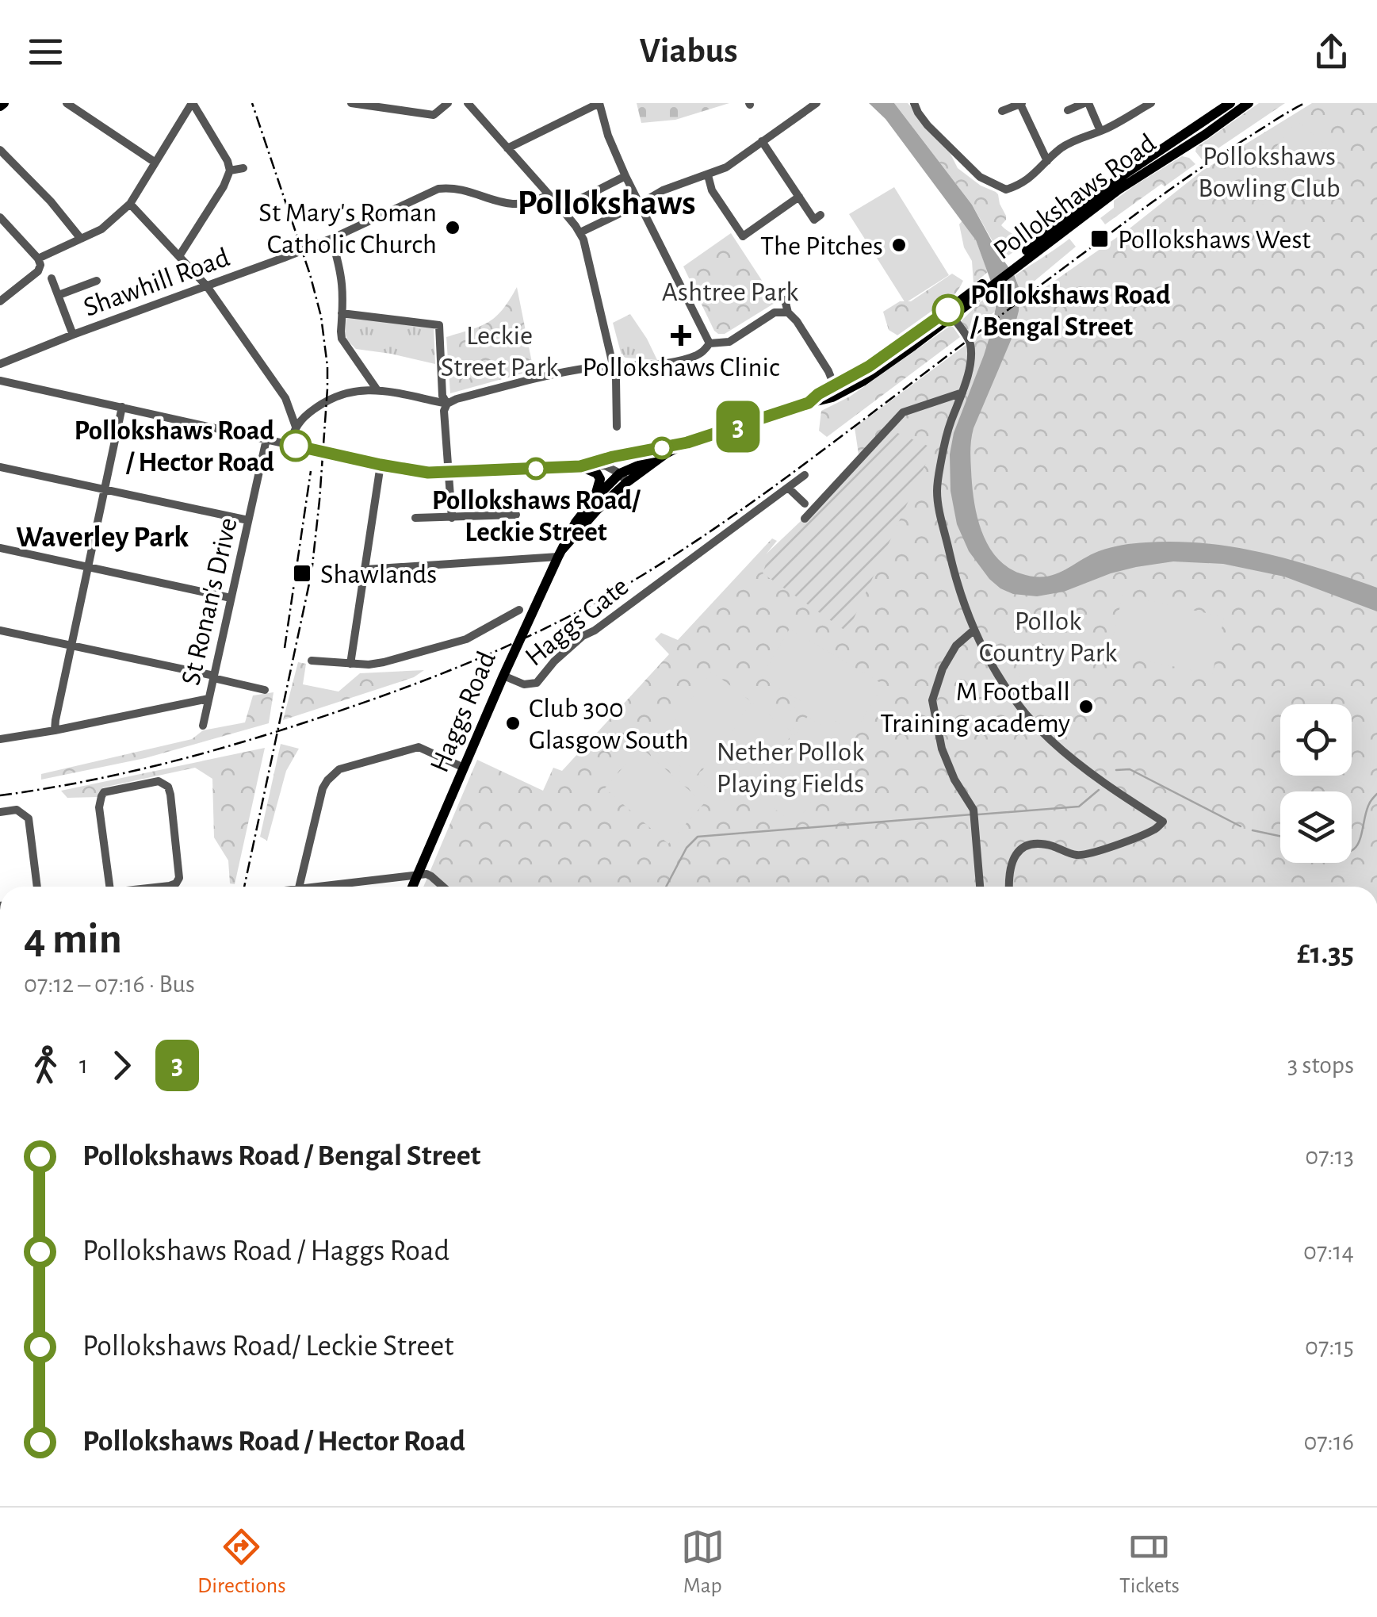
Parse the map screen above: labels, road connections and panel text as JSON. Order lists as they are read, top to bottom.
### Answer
{
  "streets": {
    "main road": ["Pollokshaws Road", "Haggs Road"],
    "street": ["Shawhill Road", "St Ronan's Drive", "Haggs Gate"]
  },
  "crossings": [
    ["Pollokshaws Road", "Haggs Road"],
    ["Haggs Gate", "Haggs Road"]
  ],
  "districts": ["Pollokshaws", "Waverley Park"],
  "parks": [
    "Pollokshaws Bowling Club",
    "Ashtree Park",
    "Leckie Street Park",
    "Pollok Country Park",
    "Nether Pollok Playing Fields"
  ],
  "places": {
    "other": [
      "St Mary's Roman Catholic Church",
      "The Pitches",
      "Pollokshaws Road / Bengal Street",
      "Pollokshaws Road / Hector Road",
      "Pollokshaws Road/ Leckie Street",
      "M Football Training academy",
      "Club 300 Glasgow South"
    ],
    "transit": ["Pollokshaws West", "Shawlands"],
    "health": ["Pollokshaws Clinic"]
  },
  "lines": ["bus line 3"],
  "page": {
    "header": "Viabus",
    "on_map": "3",
    "heading": ["4 min", "07:12 – 07:16 · Bus", "£1.35"],
    "legs": ["1", "3", "3 stops"],
    "list": [
      {
        "name": "Pollokshaws Road / Bengal Street",
        "value": "07:13"
      },
      {
        "name": "Pollokshaws Road / Haggs Road",
        "value": "07:14"
      },
      {
        "name": "Pollokshaws Road/ Leckie Street",
        "value": "07:15"
      },
      {
        "name": "Pollokshaws Road / Hector Road",
        "value": "07:16"
      }
    ],
    "tabs": ["Directions", "Map", "Tickets"]
  }
}
